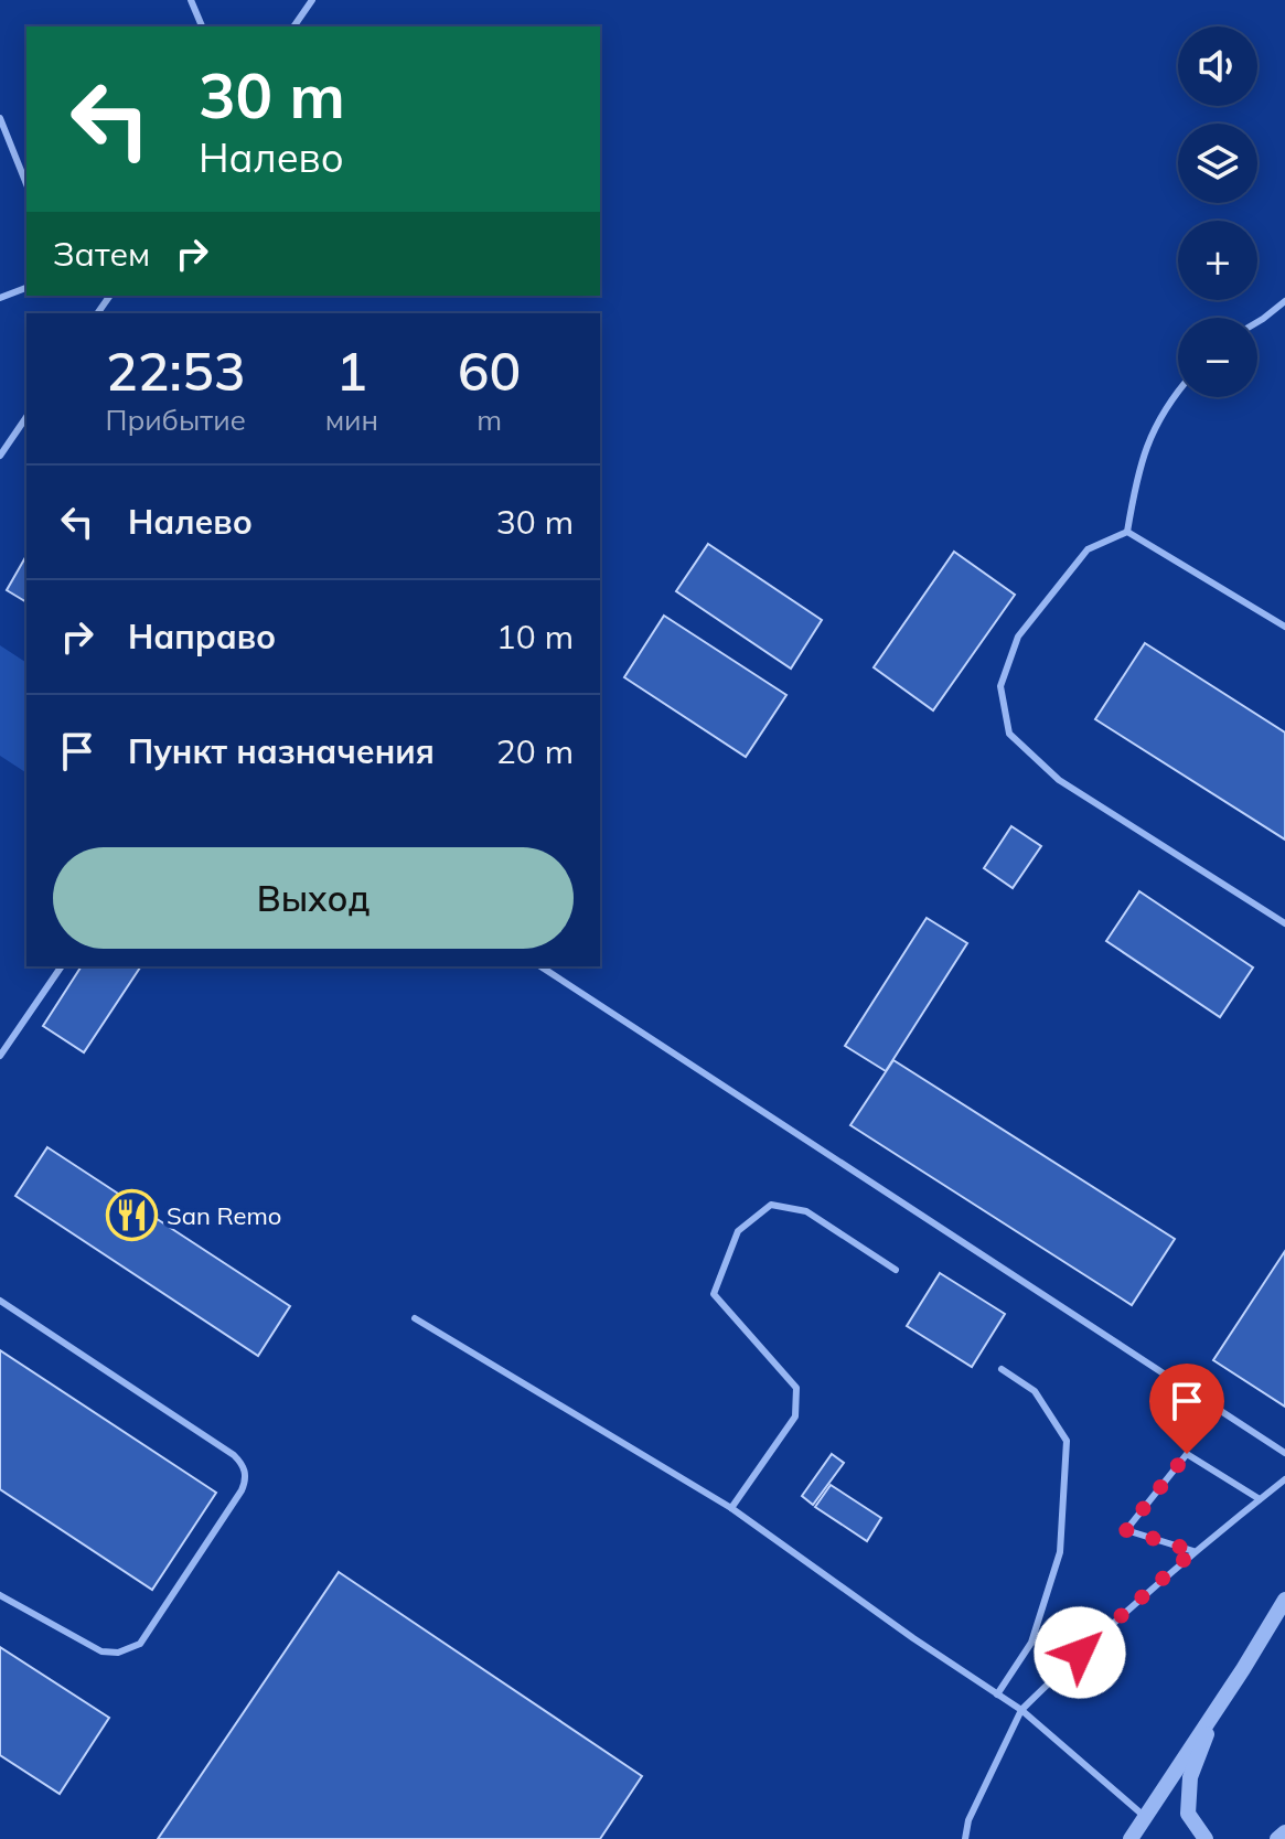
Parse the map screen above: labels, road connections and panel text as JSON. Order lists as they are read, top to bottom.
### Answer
{
  "places": {
    "restaurant": ["San Remo"]
  },
  "page": {
    "map_buttons": ["+", "−"],
    "turn": ["30 m", "Налево"],
    "then": "Затем",
    "eta": [
      "22:53",
      "Прибытие",
      "1",
      "мин",
      "60",
      "m"
    ],
    "list": [
      {
        "name": "Налево",
        "value": "30 m"
      },
      {
        "name": "Направо",
        "value": "10 m"
      },
      {
        "name": "Пункт назначения",
        "value": "20 m"
      }
    ],
    "buttons": "Выход"
  }
}
